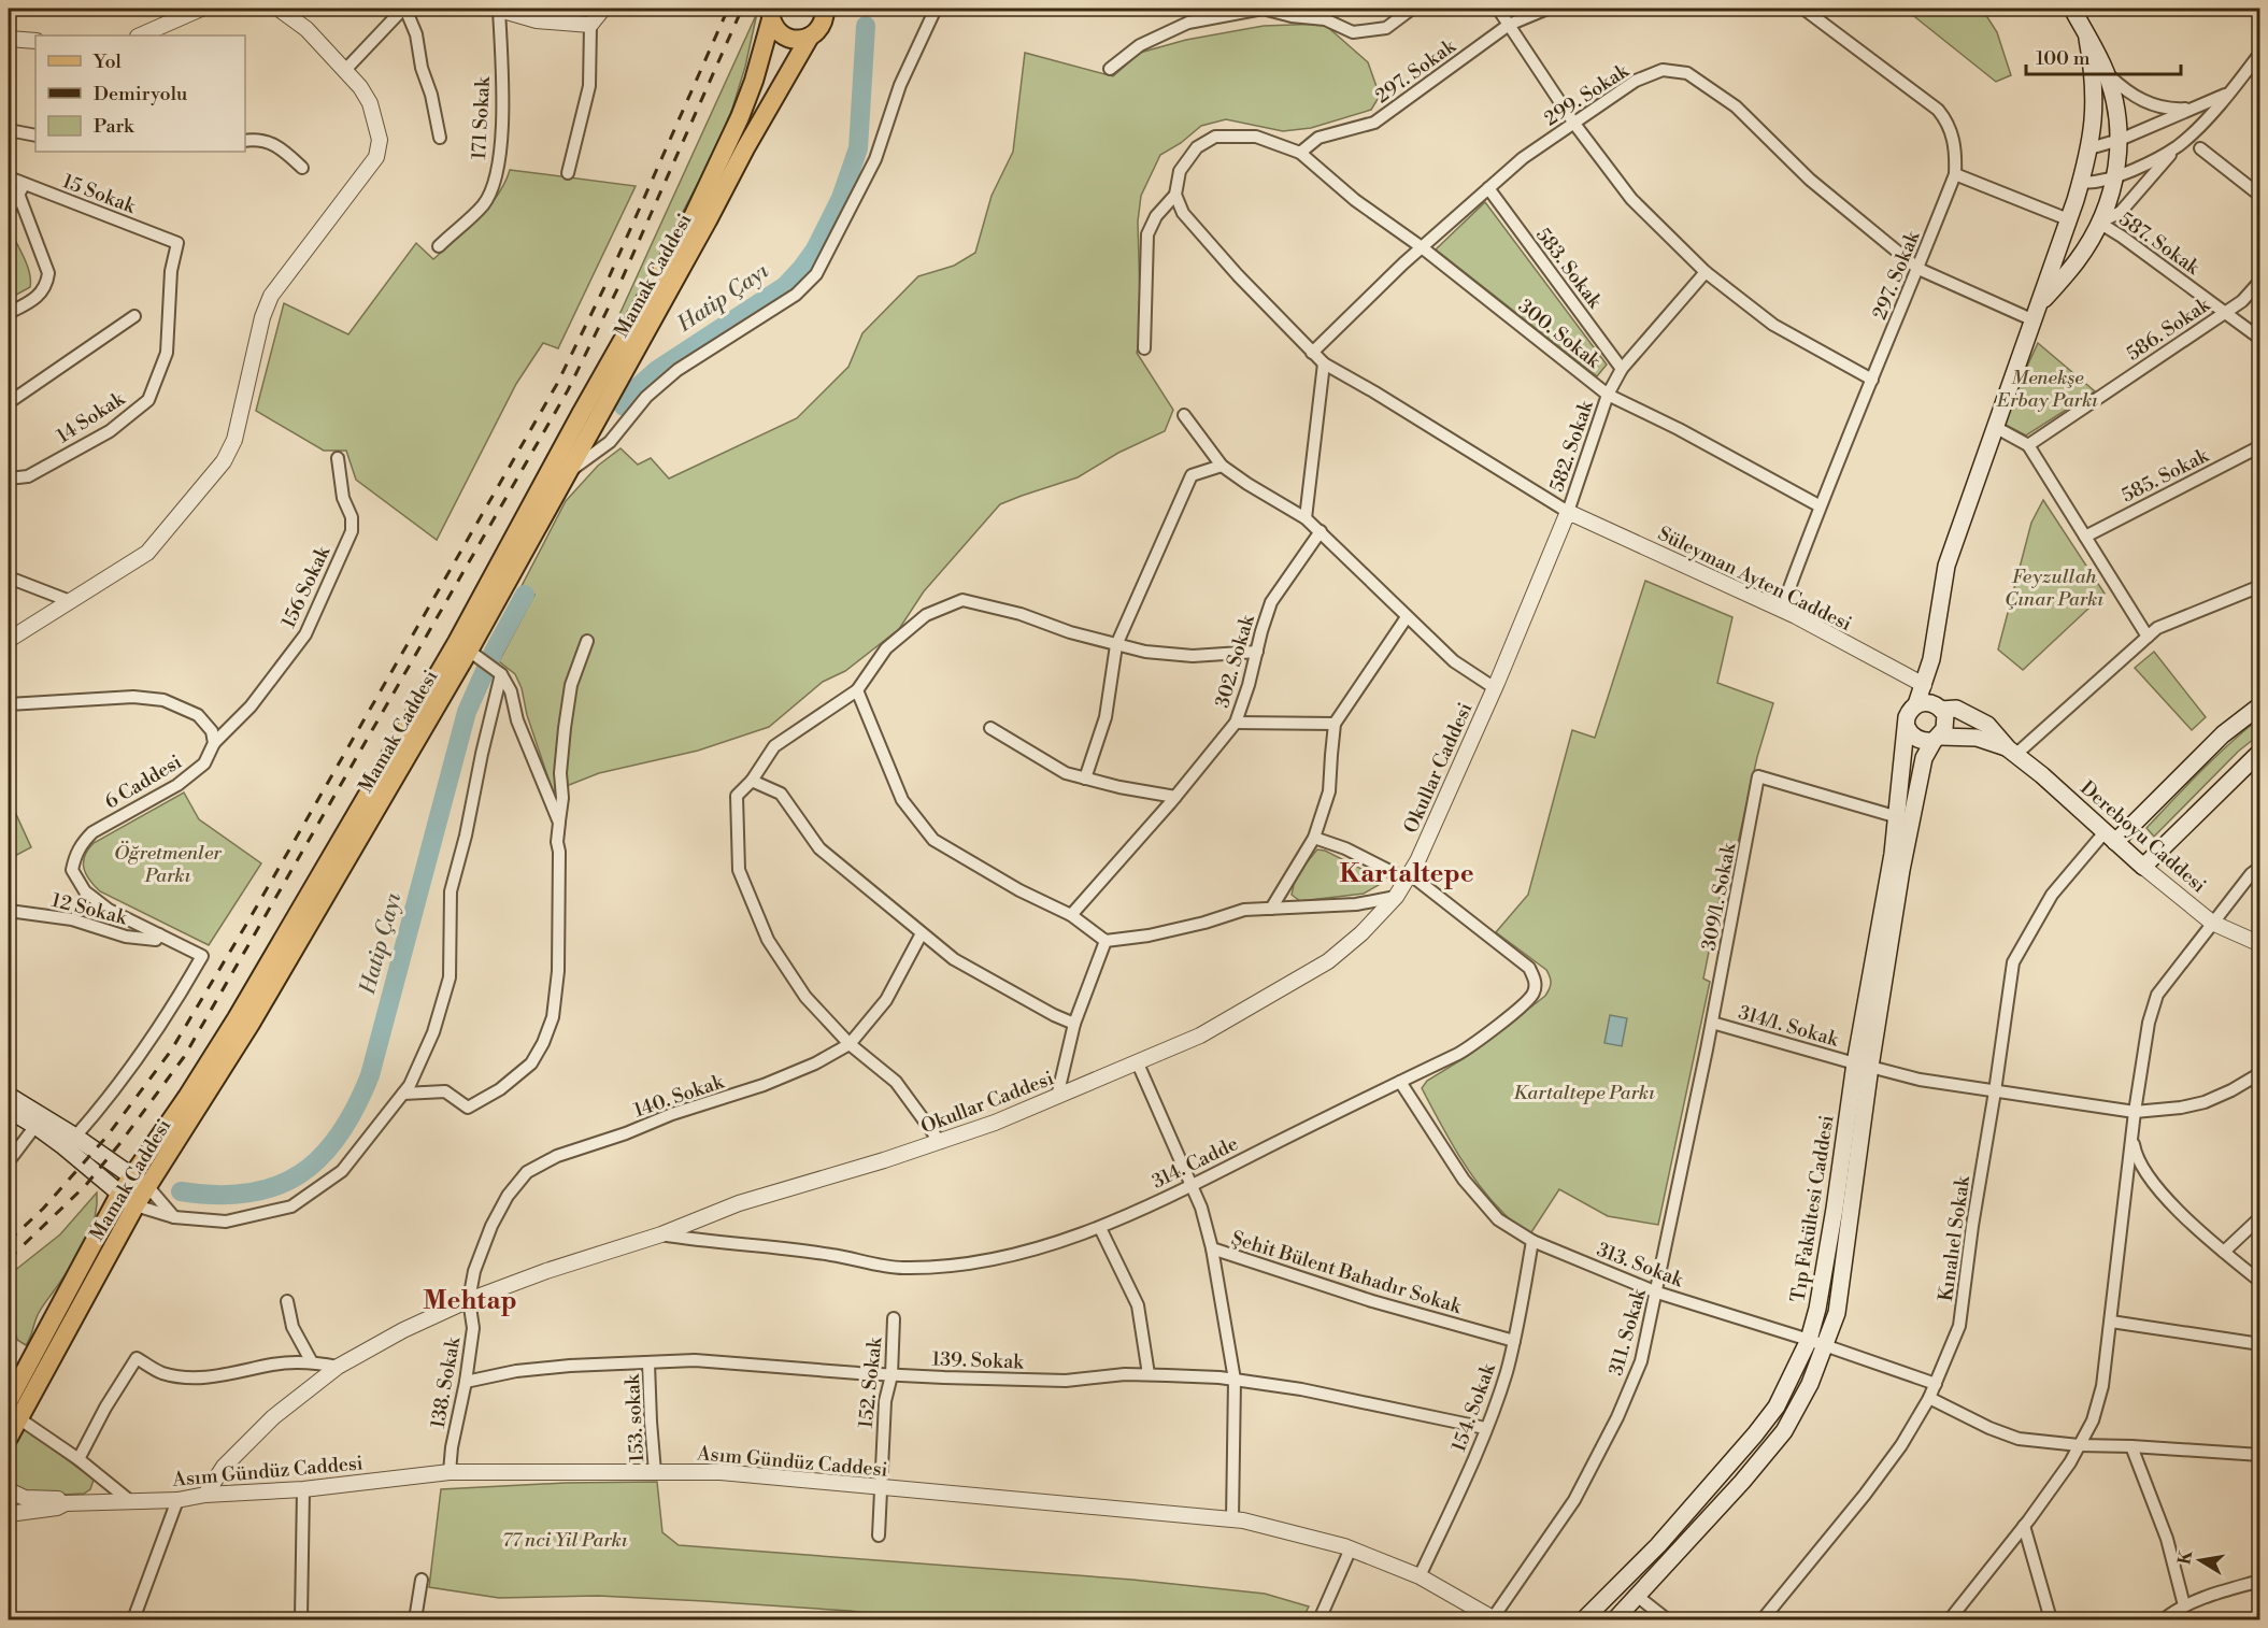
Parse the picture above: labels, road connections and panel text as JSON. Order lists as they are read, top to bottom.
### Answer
{
  "streets": {
    "main road": ["Mamak Caddesi", "Dereboyu Caddesi", "Tıp Fakültesi Caddesi"],
    "street": [
      "297. Sokak",
      "299. Sokak",
      "171 Sokak",
      "15 Sokak",
      "587. Sokak",
      "583. Sokak",
      "586. Sokak",
      "300. Sokak",
      "14 Sokak",
      "582. Sokak",
      "585. Sokak",
      "Süleyman Ayten Caddesi",
      "156 Sokak",
      "302. Sokak",
      "Okullar Caddesi",
      "6 Caddesi",
      "309/1. Sokak",
      "12 Sokak",
      "314/1. Sokak",
      "140. Sokak",
      "314. Cadde",
      "Kınalıel Sokak",
      "313. Sokak",
      "Şehit Bülent Bahadır Sokak",
      "311. Sokak",
      "139. Sokak",
      "138. Sokak",
      "152. Sokak",
      "154. Sokak",
      "153. sokak",
      "Asım Gündüz Caddesi"
    ]
  },
  "crossings": [
    ["297. Sokak", "299. Sokak"],
    ["297. Sokak", "300. Sokak"],
    ["297. Sokak", "Süleyman Ayten Caddesi"],
    ["299. Sokak", "583. Sokak"],
    ["299. Sokak", "300. Sokak"],
    ["15 Sokak", "14 Sokak"],
    ["587. Sokak", "586. Sokak"],
    ["583. Sokak", "582. Sokak"],
    ["300. Sokak", "582. Sokak"],
    ["582. Sokak", "Süleyman Ayten Caddesi"],
    ["582. Sokak", "Okullar Caddesi"],
    ["Süleyman Ayten Caddesi", "Okullar Caddesi"],
    ["156 Sokak", "6 Caddesi"],
    ["Okullar Caddesi", "140. Sokak"],
    ["Okullar Caddesi", "314. Cadde"],
    ["Okullar Caddesi", "Şehit Bülent Bahadır Sokak"],
    ["Okullar Caddesi", "138. Sokak"],
    ["Okullar Caddesi", "Asım Gündüz Caddesi"],
    ["6 Caddesi", "12 Sokak"],
    ["Dereboyu Caddesi", "Kınalıel Sokak"],
    ["309/1. Sokak", "314/1. Sokak"],
    ["309/1. Sokak", "Tıp Fakültesi Caddesi"],
    ["309/1. Sokak", "311. Sokak"],
    ["314/1. Sokak", "Tıp Fakültesi Caddesi"],
    ["314/1. Sokak", "Kınalıel Sokak"],
    ["314/1. Sokak", "311. Sokak"],
    ["140. Sokak", "138. Sokak"],
    ["314. Cadde", "313. Sokak"],
    ["314. Cadde", "Şehit Bülent Bahadır Sokak"],
    ["Tıp Fakültesi Caddesi", "313. Sokak"],
    ["Kınalıel Sokak", "313. Sokak"],
    ["313. Sokak", "311. Sokak"],
    ["313. Sokak", "154. Sokak"],
    ["Şehit Bülent Bahadır Sokak", "154. Sokak"],
    ["311. Sokak", "Asım Gündüz Caddesi"],
    ["139. Sokak", "138. Sokak"],
    ["139. Sokak", "152. Sokak"],
    ["139. Sokak", "154. Sokak"],
    ["139. Sokak", "153. sokak"],
    ["138. Sokak", "Asım Gündüz Caddesi"],
    ["152. Sokak", "Asım Gündüz Caddesi"],
    ["154. Sokak", "Asım Gündüz Caddesi"],
    ["153. sokak", "Asım Gündüz Caddesi"]
  ],
  "districts": ["Kartaltepe", "Mehtap"],
  "water": ["Hatip Çayı"],
  "parks": [
    "Menekşe Erbay Parkı",
    "Feyzullah Çınar Parkı",
    "Öğretmenler Parkı",
    "Kartaltepe Parkı",
    "77 nci Yil Parkı"
  ],
  "legend": ["Yol", "Demiryolu", "Park"],
  "scale_bar": "100 m",
  "north": "left"
}
